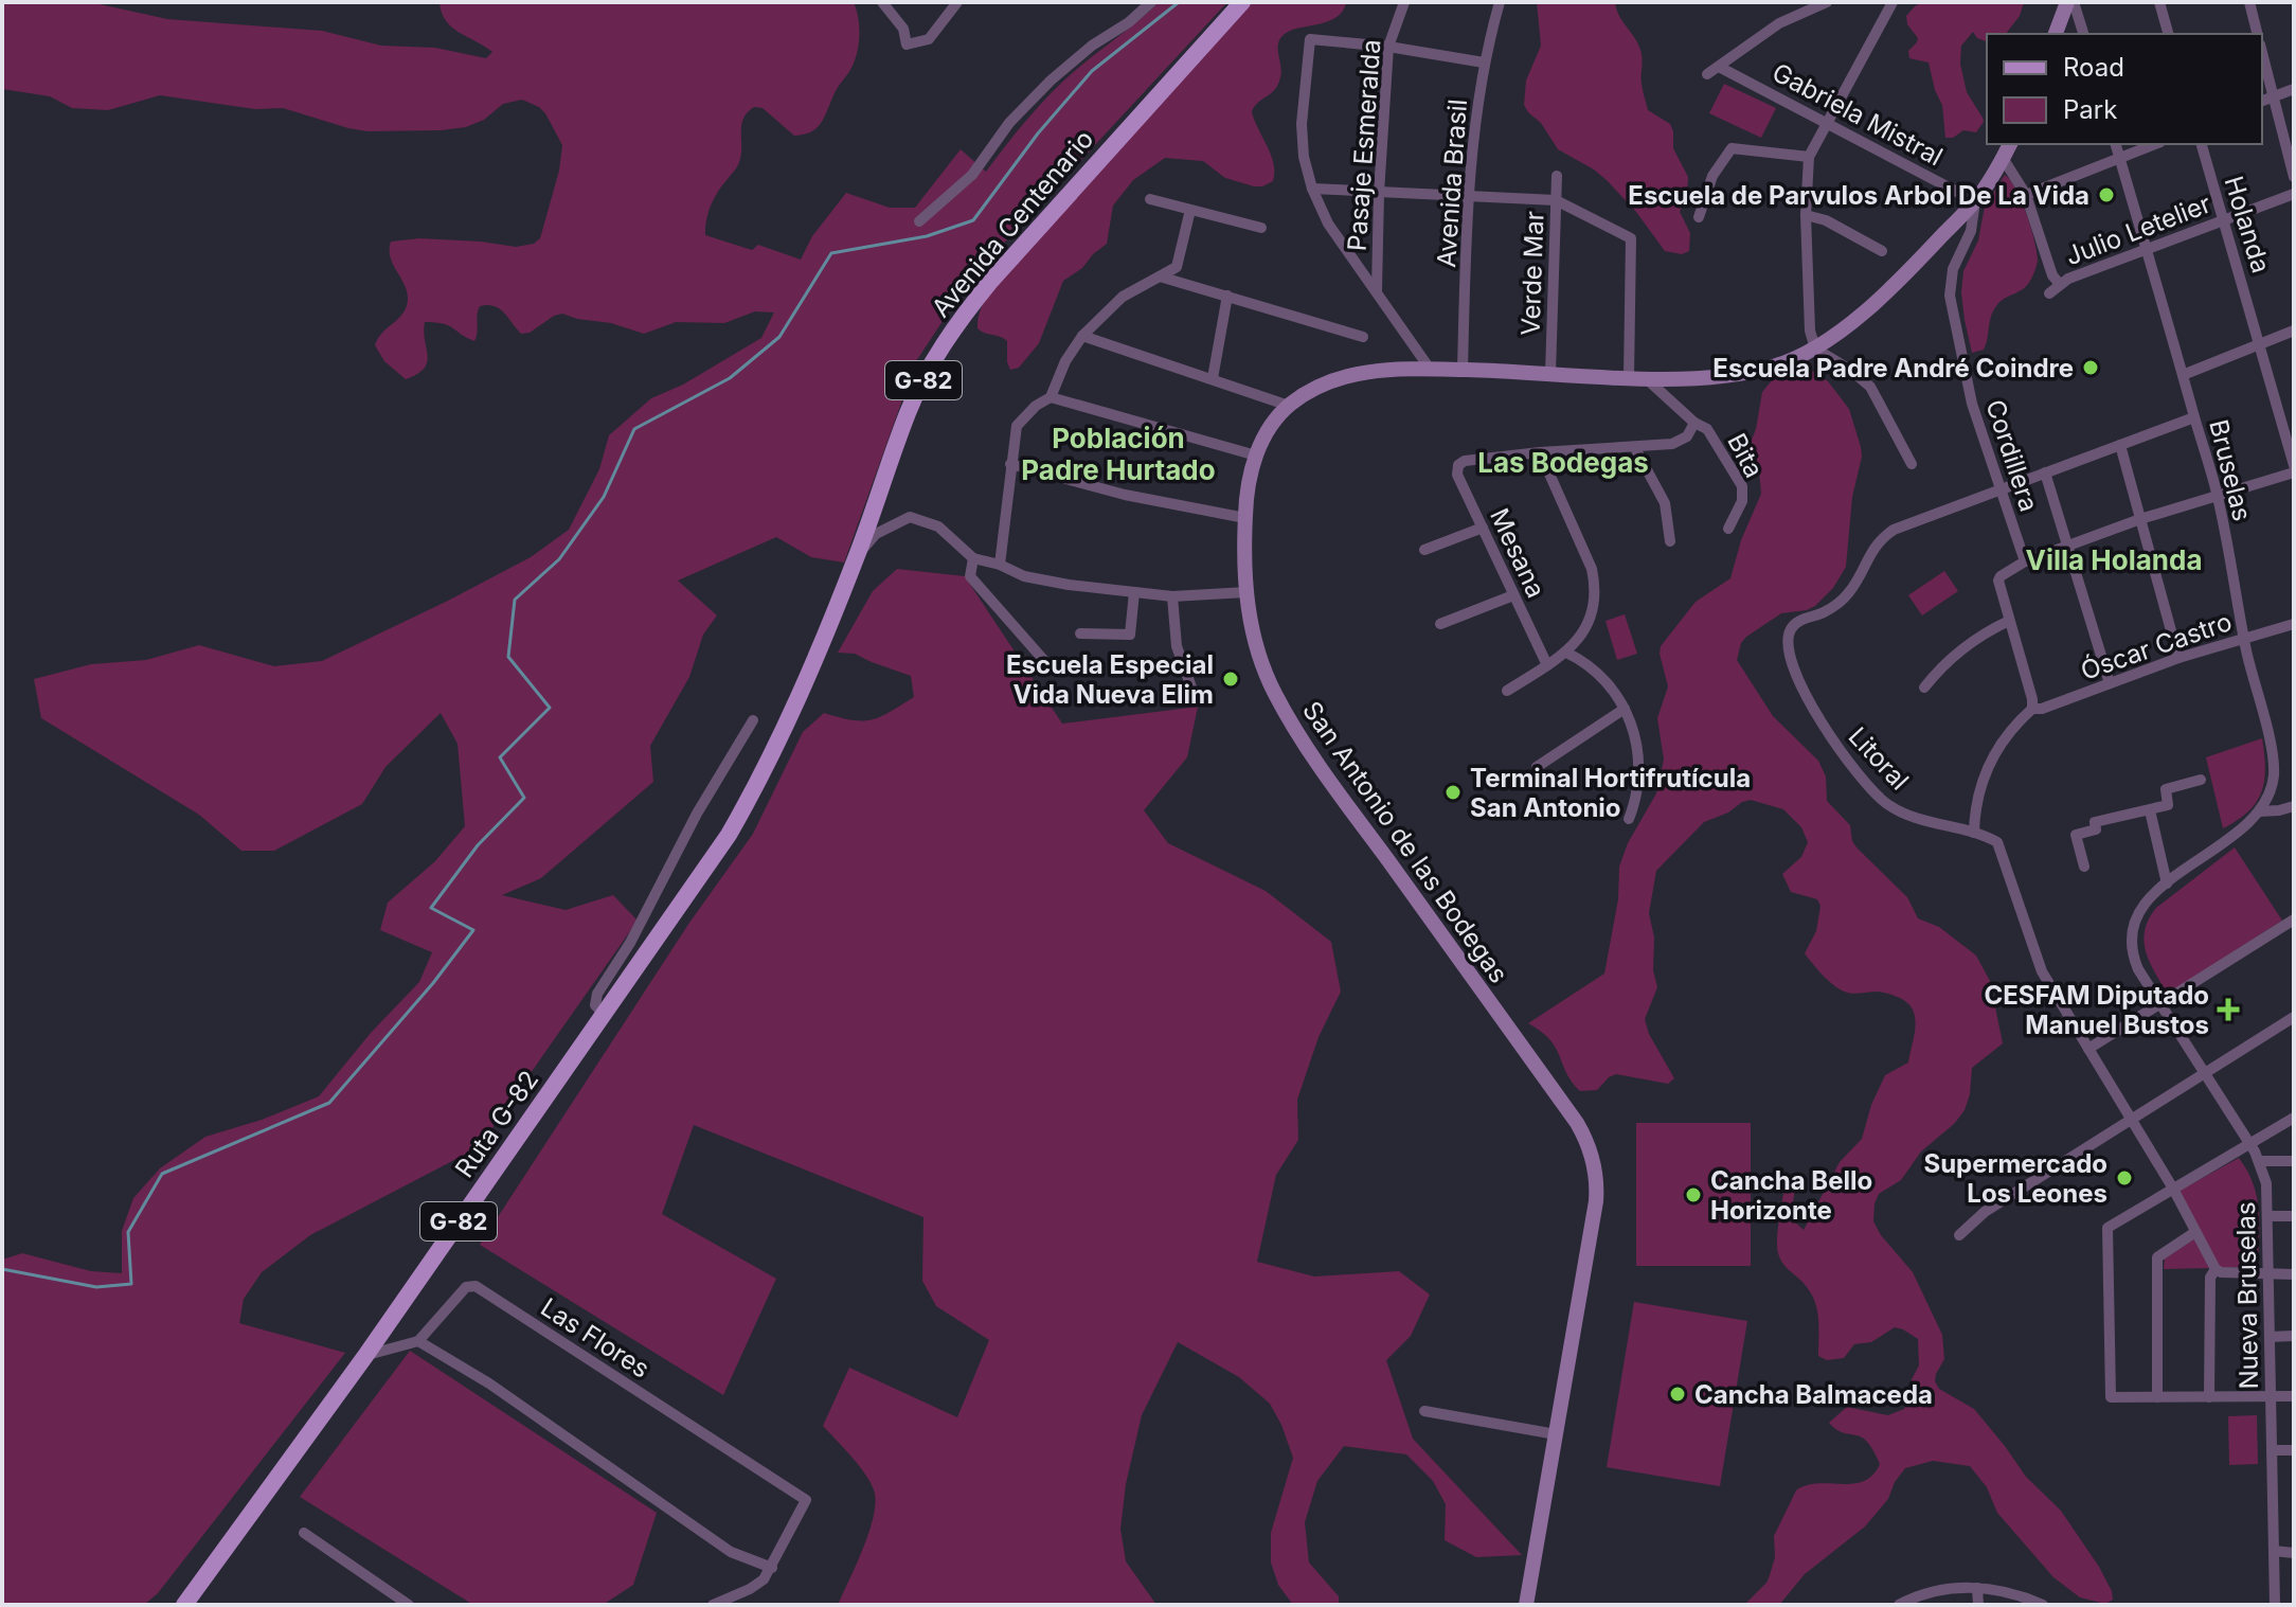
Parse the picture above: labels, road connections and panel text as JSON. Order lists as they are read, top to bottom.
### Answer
{
  "streets": {
    "main road": ["Avenida Centenario", "G-82", "Ruta G-82"],
    "street": [
      "Gabriela Mistral",
      "Pasaje Esmeralda",
      "Avenida Brasil",
      "Holanda",
      "Julio Letelier",
      "Verde Mar",
      "Bita",
      "Cordillera",
      "Bruselas",
      "Mesana",
      "Óscar Castro",
      "Litoral",
      "San Antonio de las Bodegas",
      "Nueva Bruselas",
      "Las Flores"
    ]
  },
  "crossings": [
    ["Gabriela Mistral", "Cordillera"],
    ["Gabriela Mistral", "San Antonio de las Bodegas"],
    ["Avenida Brasil", "San Antonio de las Bodegas"],
    ["Avenida Centenario", "Ruta G-82"],
    ["Holanda", "Julio Letelier"],
    ["Julio Letelier", "Bruselas"],
    ["Verde Mar", "San Antonio de las Bodegas"],
    ["Bita", "San Antonio de las Bodegas"],
    ["Cordillera", "Litoral"],
    ["Cordillera", "San Antonio de las Bodegas"],
    ["Bruselas", "Óscar Castro"],
    ["Bruselas", "Litoral"],
    ["Bruselas", "Nueva Bruselas"]
  ],
  "districts": ["Población Padre Hurtado", "Las Bodegas", "Villa Holanda"],
  "places": {
    "other": [
      "Escuela de Parvulos Arbol De La Vida",
      "Escuela Padre André Coindre",
      "Escuela Especial Vida Nueva Elim",
      "Terminal Hortifrutícula San Antonio",
      "Supermercado Los Leones",
      "Cancha Bello Horizonte",
      "Cancha Balmaceda"
    ],
    "health": ["CESFAM Diputado Manuel Bustos"]
  },
  "legend": ["Road", "Park"]
}
